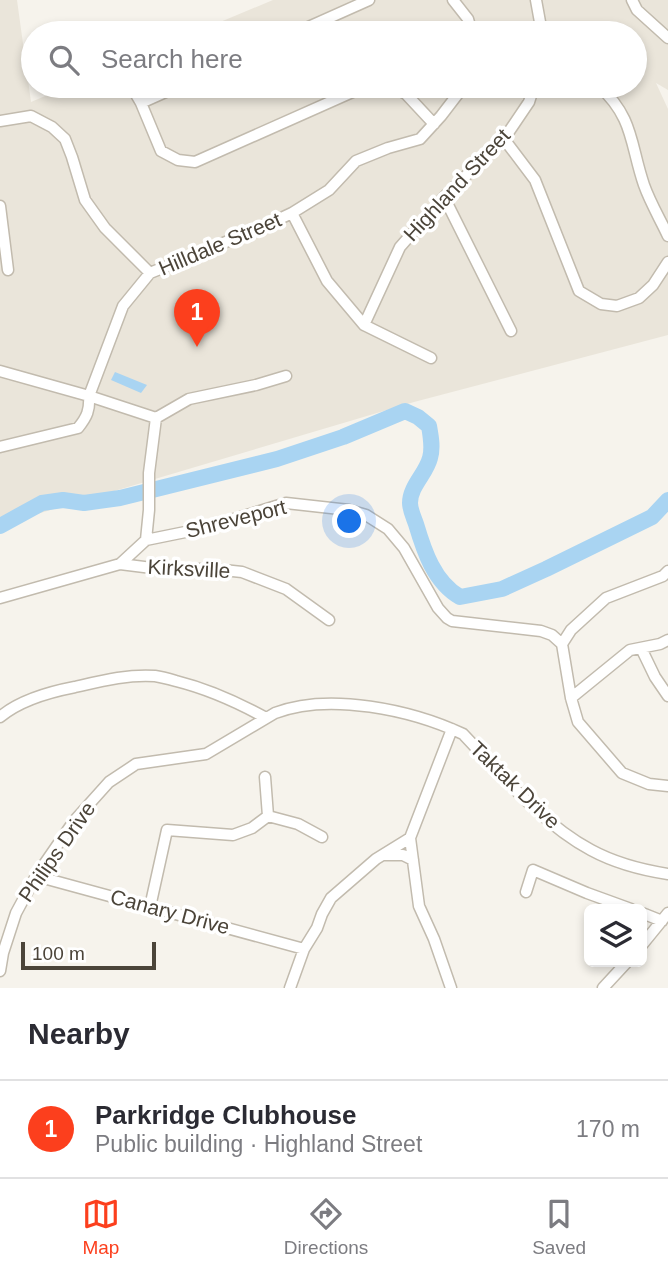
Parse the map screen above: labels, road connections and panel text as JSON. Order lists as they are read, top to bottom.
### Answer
{
  "streets": {
    "street": [
      "Highland Street",
      "Hilldale Street",
      "Shreveport",
      "Kirksville",
      "Taktak Drive",
      "Philips Drive",
      "Canary Drive"
    ]
  },
  "crossings": [
    ["Taktak Drive", "Philips Drive"],
    ["Philips Drive", "Canary Drive"]
  ],
  "scale_bar": "100 m",
  "page": {
    "search": "Search here",
    "pins": "1",
    "scale": "100 m",
    "heading": "Nearby",
    "list": [
      {
        "mark": "1",
        "name": "Parkridge Clubhouse",
        "note": "Public building · Highland Street",
        "value": "170 m"
      }
    ],
    "nav": ["Map", "Directions", "Saved"]
  }
}
